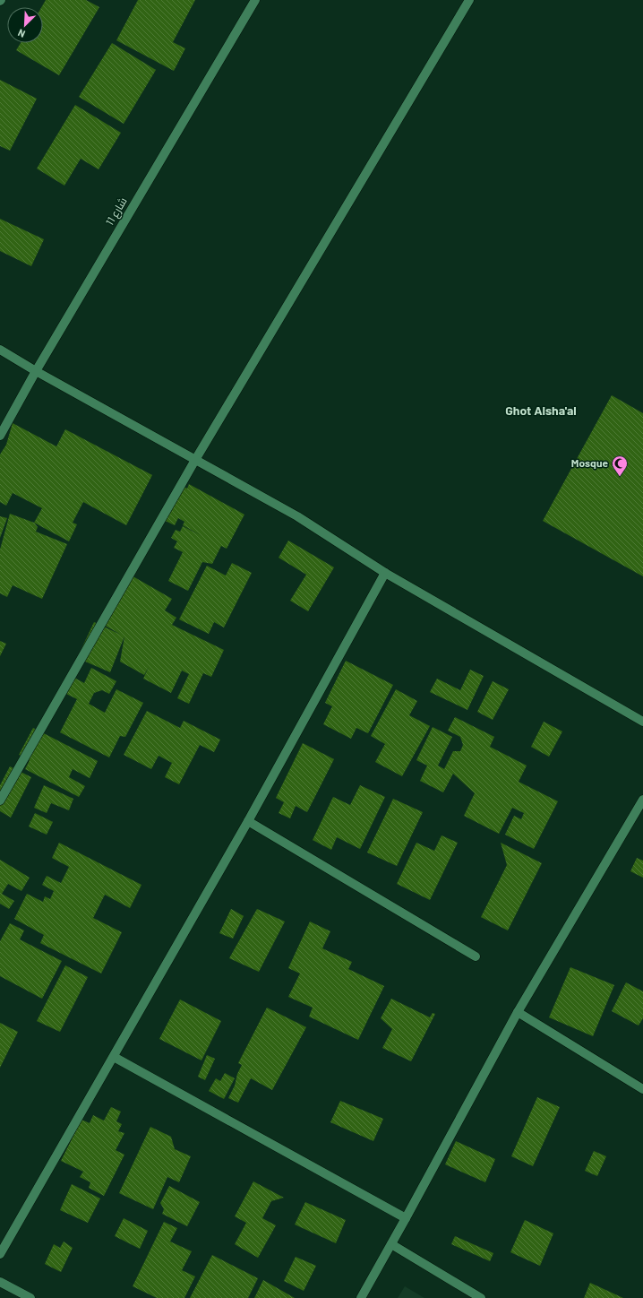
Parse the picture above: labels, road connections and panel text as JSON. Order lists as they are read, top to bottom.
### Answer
{
  "streets": {
    "street": ["شارع 11"]
  },
  "districts": ["Ghot Alsha'al"],
  "places": {
    "mosque": ["Mosque"]
  },
  "north": "bottom left"
}
